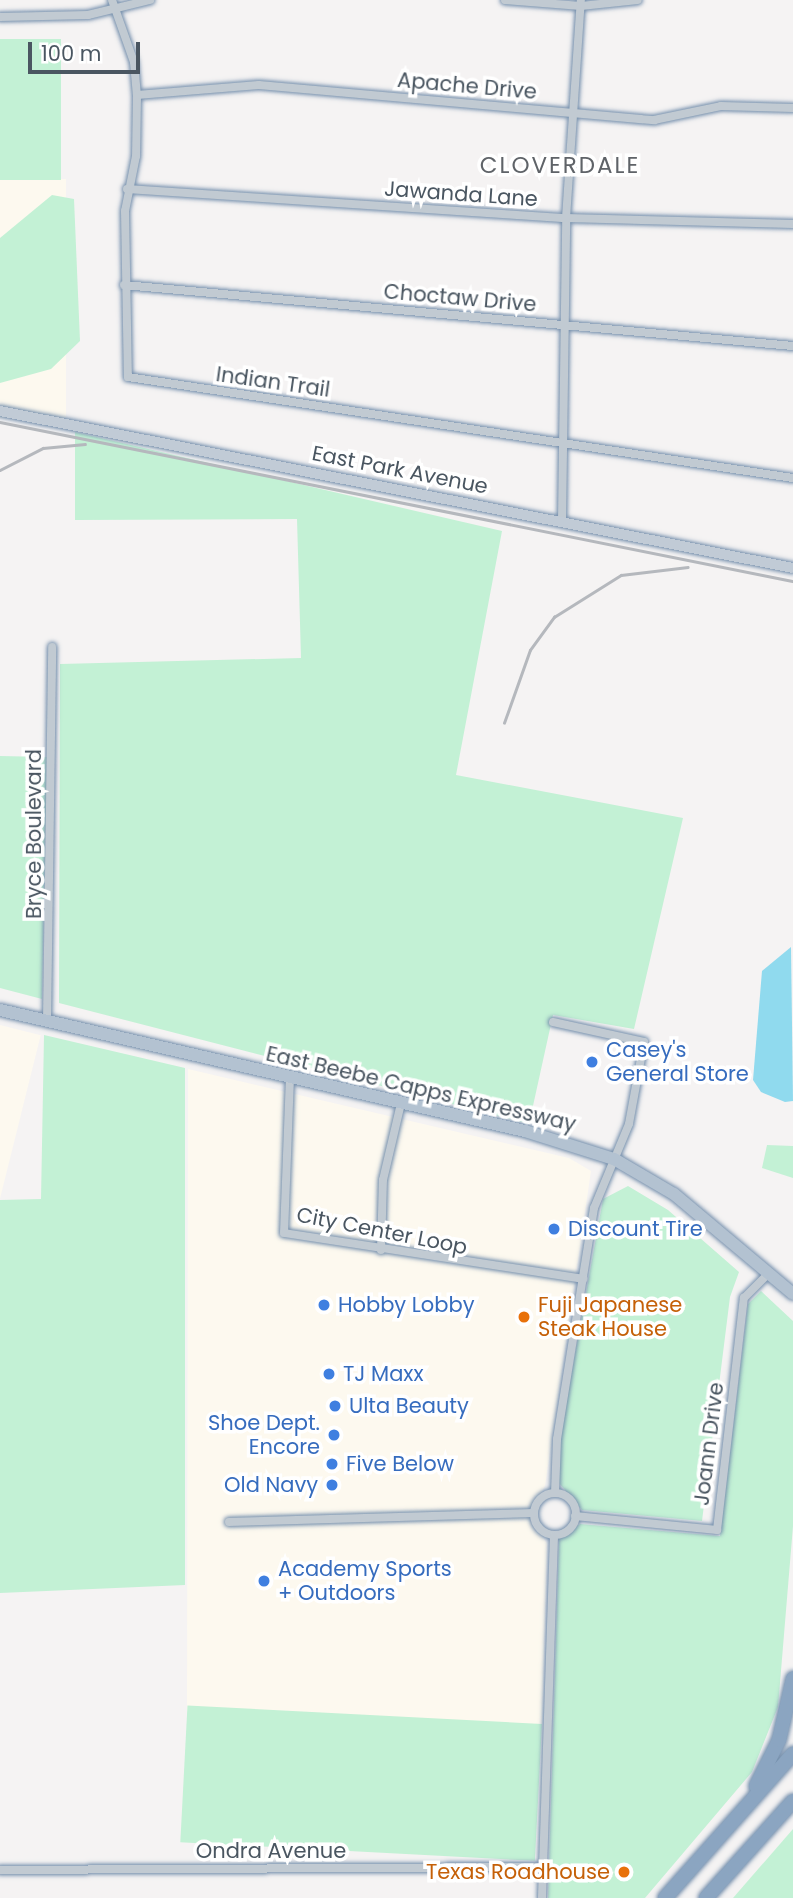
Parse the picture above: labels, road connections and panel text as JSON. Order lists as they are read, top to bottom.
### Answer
{
  "streets": {
    "main road": ["East Beebe Capps Expressway"],
    "street": [
      "Apache Drive",
      "Jawanda Lane",
      "Choctaw Drive",
      "Indian Trail",
      "East Park Avenue",
      "Bryce Boulevard",
      "City Center Loop",
      "Joann Drive",
      "Ondra Avenue"
    ]
  },
  "crossings": [
    ["Apache Drive", "Indian Trail"],
    ["Jawanda Lane", "Indian Trail"],
    ["Choctaw Drive", "Indian Trail"],
    ["Bryce Boulevard", "East Beebe Capps Expressway"],
    ["East Beebe Capps Expressway", "City Center Loop"],
    ["East Beebe Capps Expressway", "Joann Drive"]
  ],
  "districts": ["CLOVERDALE"],
  "places": [
    "Casey's General Store",
    "Discount Tire",
    "Hobby Lobby",
    "Fuji Japanese Steak House",
    "TJ Maxx",
    "Ulta Beauty",
    "Shoe Dept. Encore",
    "Five Below",
    "Old Navy",
    "Academy Sports + Outdoors",
    "Texas Roadhouse"
  ],
  "scale_bar": "100 m"
}
